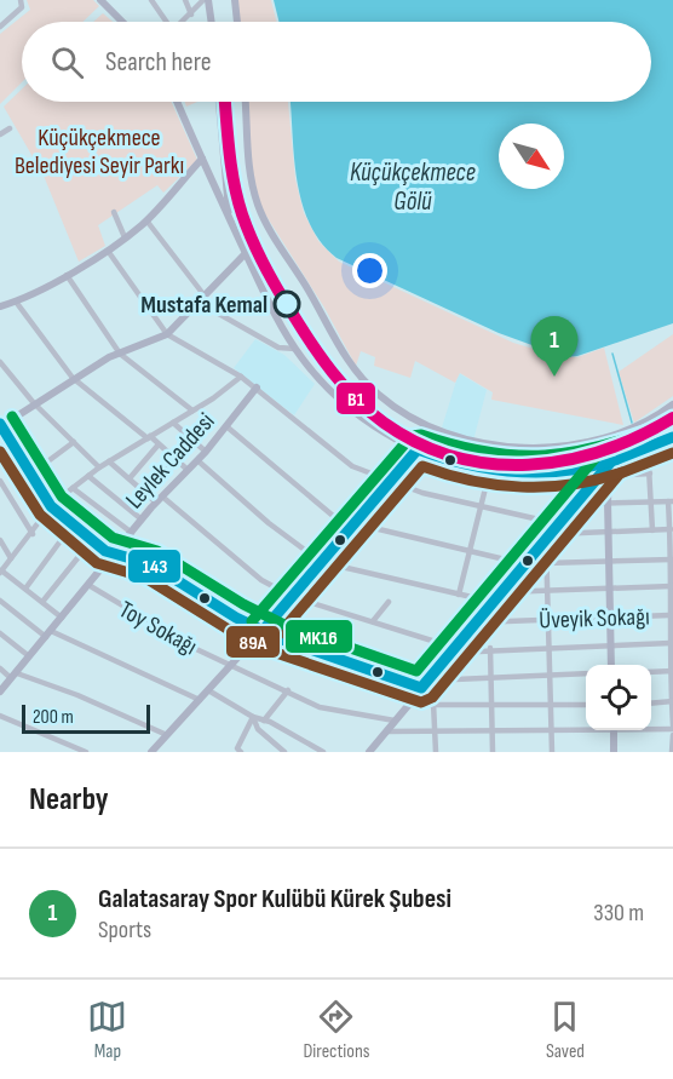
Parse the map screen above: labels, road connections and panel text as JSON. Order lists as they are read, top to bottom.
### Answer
{
  "streets": {
    "street": ["Leylek Caddesi", "Üveyik Sokağı", "Toy Sokağı"]
  },
  "crossings": [
    ["Leylek Caddesi", "Toy Sokağı"]
  ],
  "water": ["Küçükçekmece Gölü"],
  "parks": ["Küçükçekmece Belediyesi Seyir Parkı"],
  "places": ["Mustafa Kemal"],
  "lines": [
    "transit line B1",
    "transit line MK16",
    "transit line 143",
    "transit line 89A"
  ],
  "scale_bar": "200 m",
  "north": "bottom right",
  "page": {
    "search": "Search here",
    "pins": "1",
    "scale": "200 m",
    "heading": "Nearby",
    "list": [
      {
        "mark": "1",
        "name": "Galatasaray Spor Kulübü Kürek Şubesi",
        "note": "Sports",
        "value": "330 m"
      }
    ],
    "nav": ["Map", "Directions", "Saved"]
  }
}
